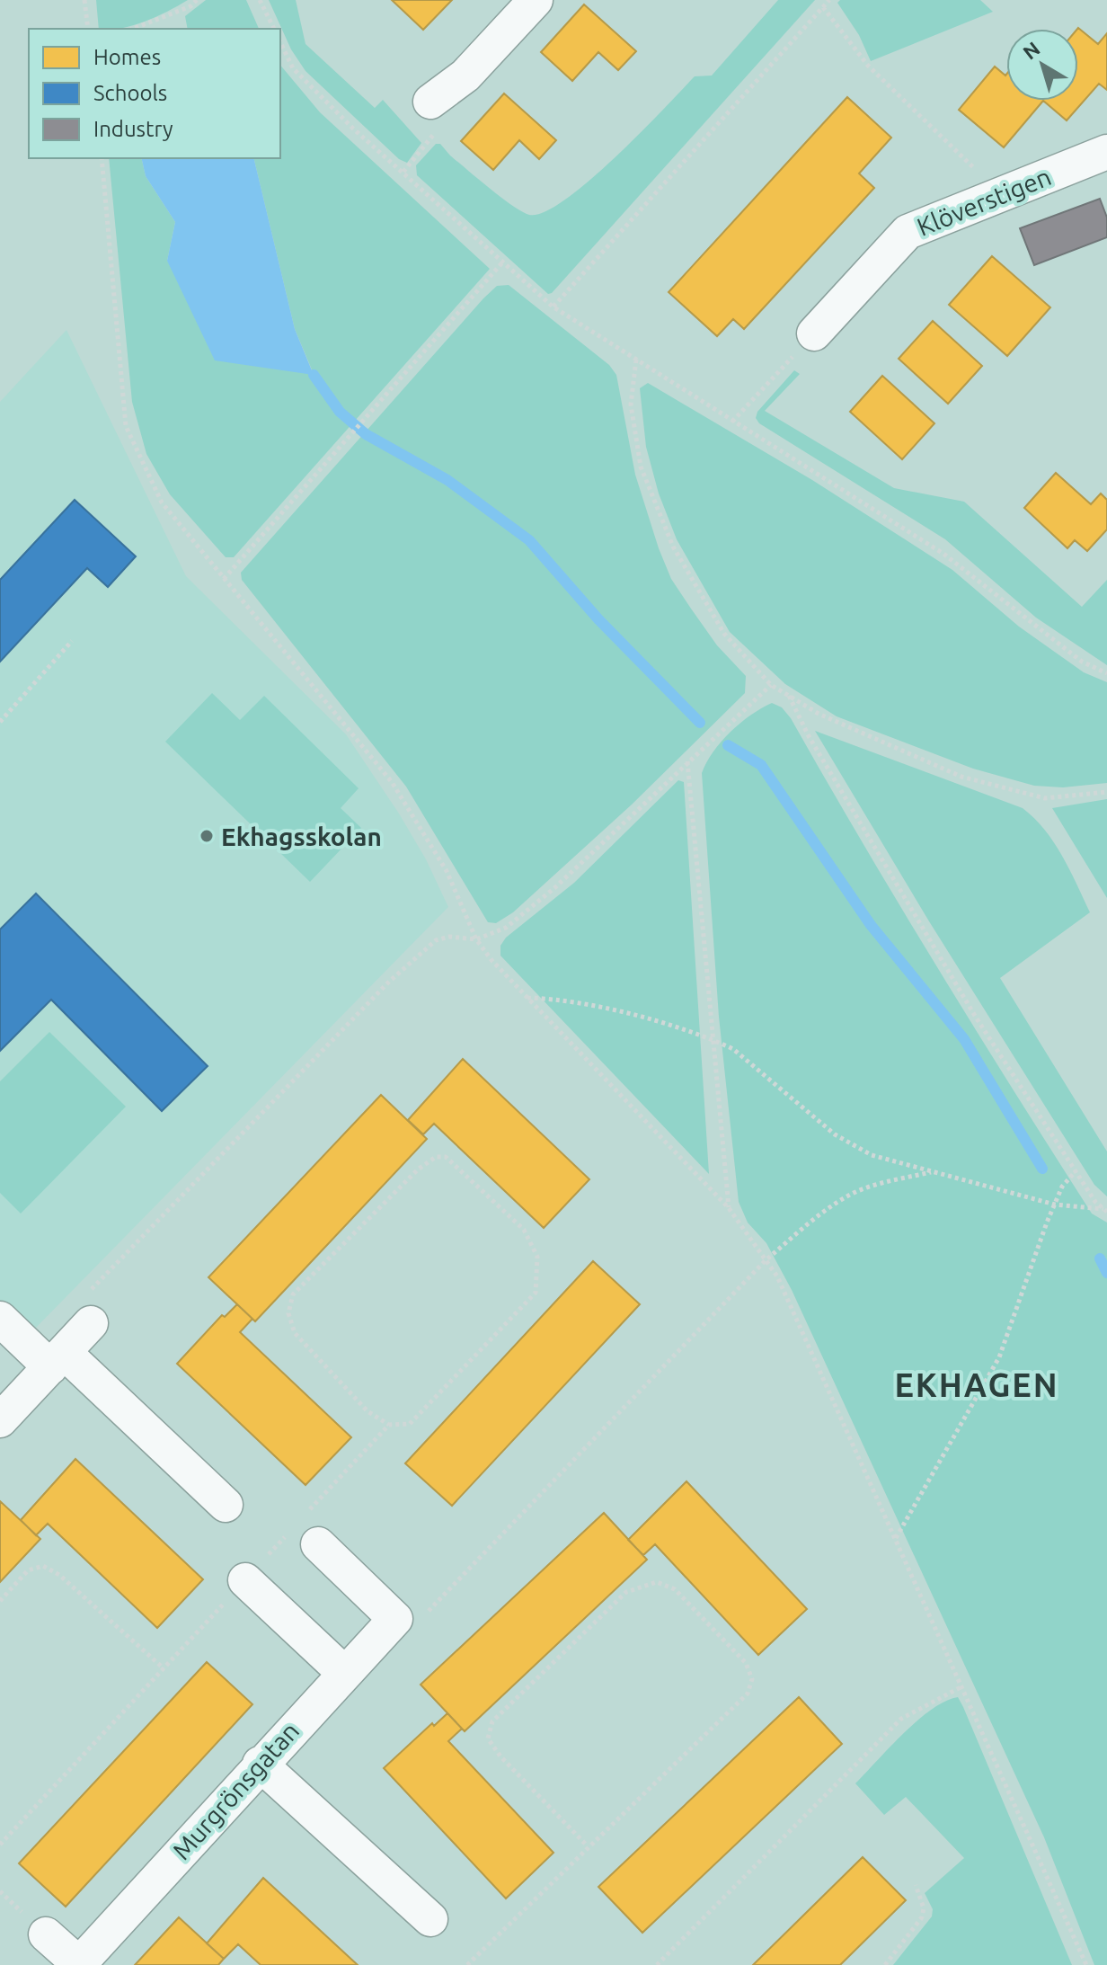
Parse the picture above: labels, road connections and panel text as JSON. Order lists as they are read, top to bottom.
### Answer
{
  "streets": {
    "street": ["Klöverstigen", "Murgrönsgatan"]
  },
  "districts": ["EKHAGEN"],
  "places": ["Ekhagsskolan"],
  "legend": ["Homes", "Schools", "Industry"],
  "north": "top left"
}
